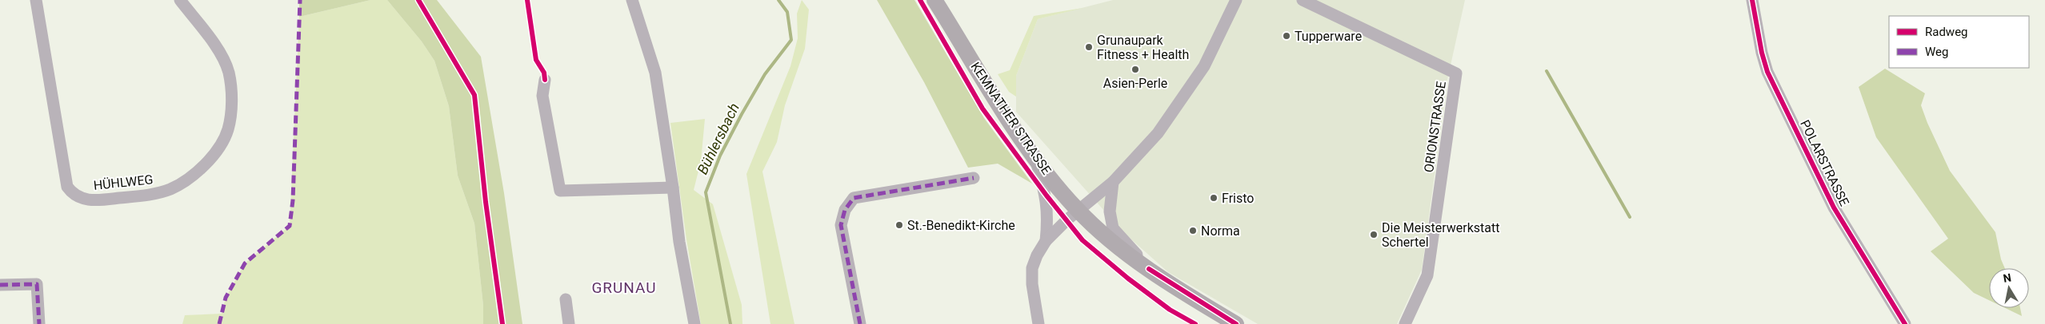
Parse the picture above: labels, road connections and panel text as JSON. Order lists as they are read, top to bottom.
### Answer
{
  "streets": {
    "main road": ["KEMNATHER STRASSE"],
    "street": ["ORIONSTRASSE", "POLARSTRASSE", "HÜHLWEG"]
  },
  "districts": ["GRUNAU"],
  "water": ["Bühlersbach"],
  "places": [
    "Tupperware",
    "Grunaupark Fitness + Health",
    "Asien-Perle",
    "Fristo",
    "St.-Benedikt-Kirche",
    "Norma",
    "Die Meisterwerkstatt Schertel"
  ],
  "legend": ["Radweg", "Weg"],
  "north": "top"
}
